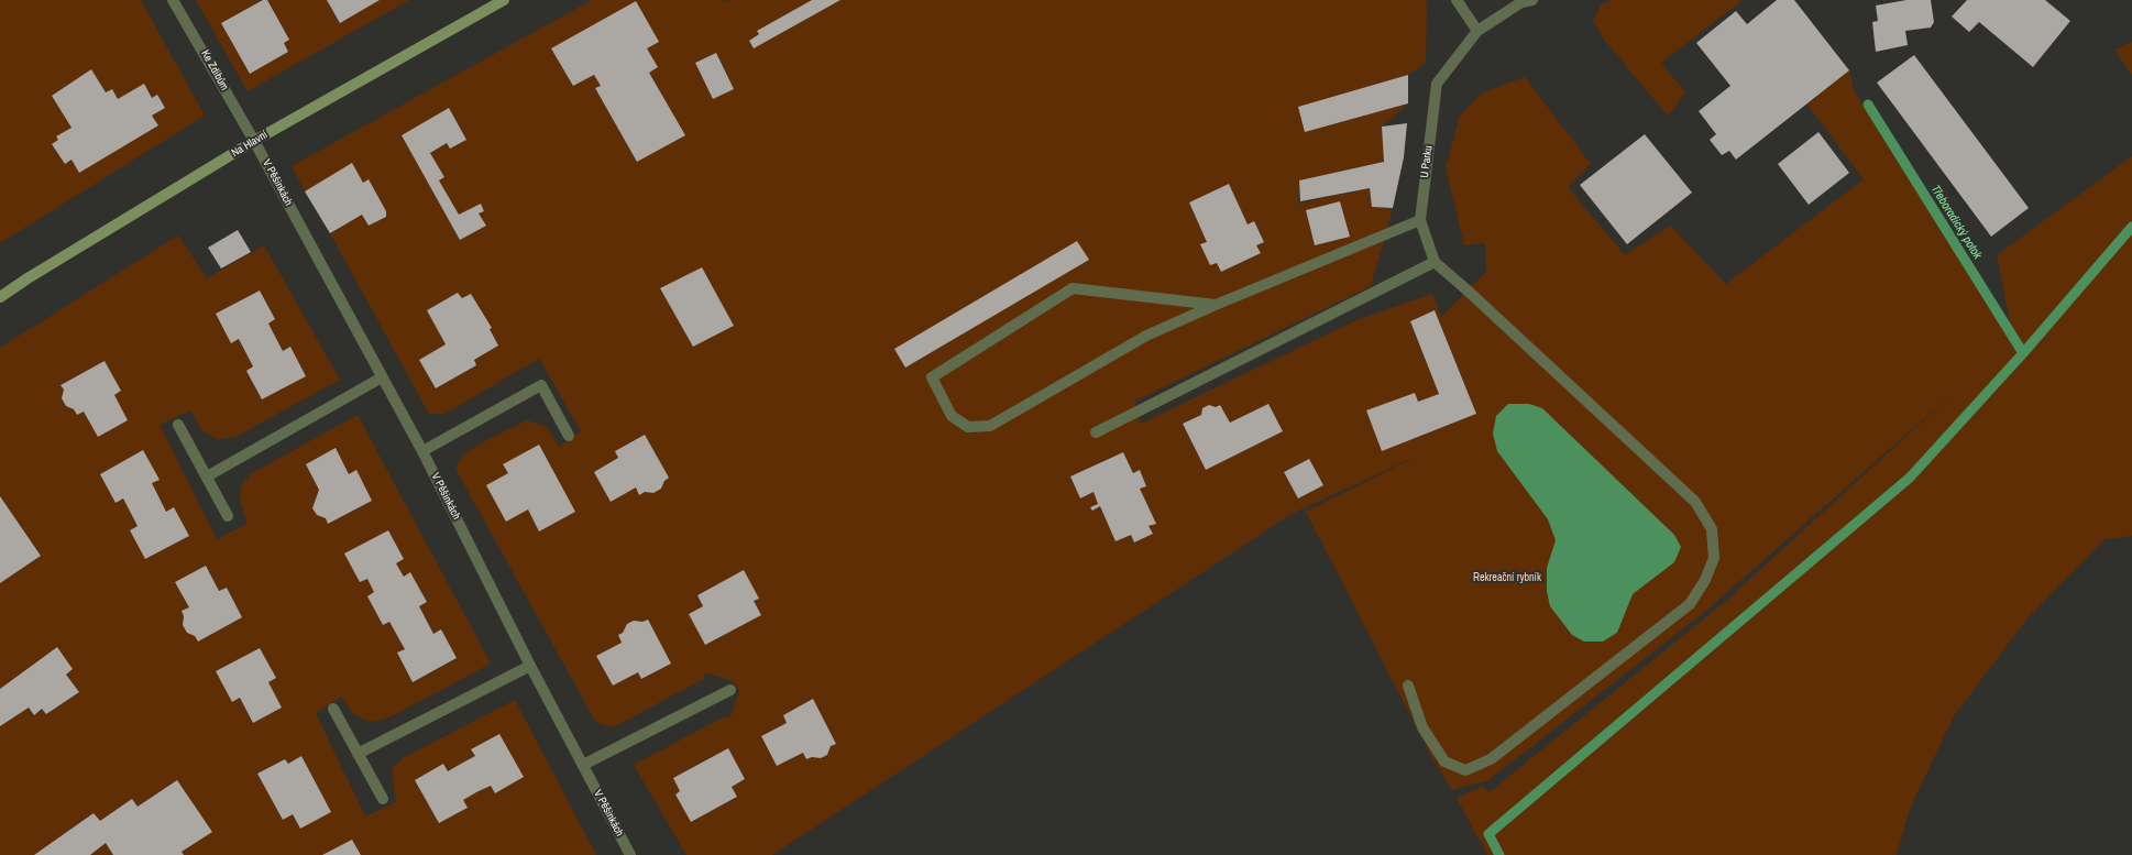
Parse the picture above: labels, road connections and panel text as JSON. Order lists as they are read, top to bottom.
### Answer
{
  "streets": {
    "main road": ["Na Hlavní"],
    "street": ["Ke Zdibům", "U Parku", "V Pěšinkách"]
  },
  "crossings": [
    ["Ke Zdibům", "Na Hlavní"],
    ["Ke Zdibům", "V Pěšinkách"],
    ["Na Hlavní", "V Pěšinkách"]
  ],
  "water": ["Třeboradický potok"],
  "parks": ["Rekreační rybník"]
}
